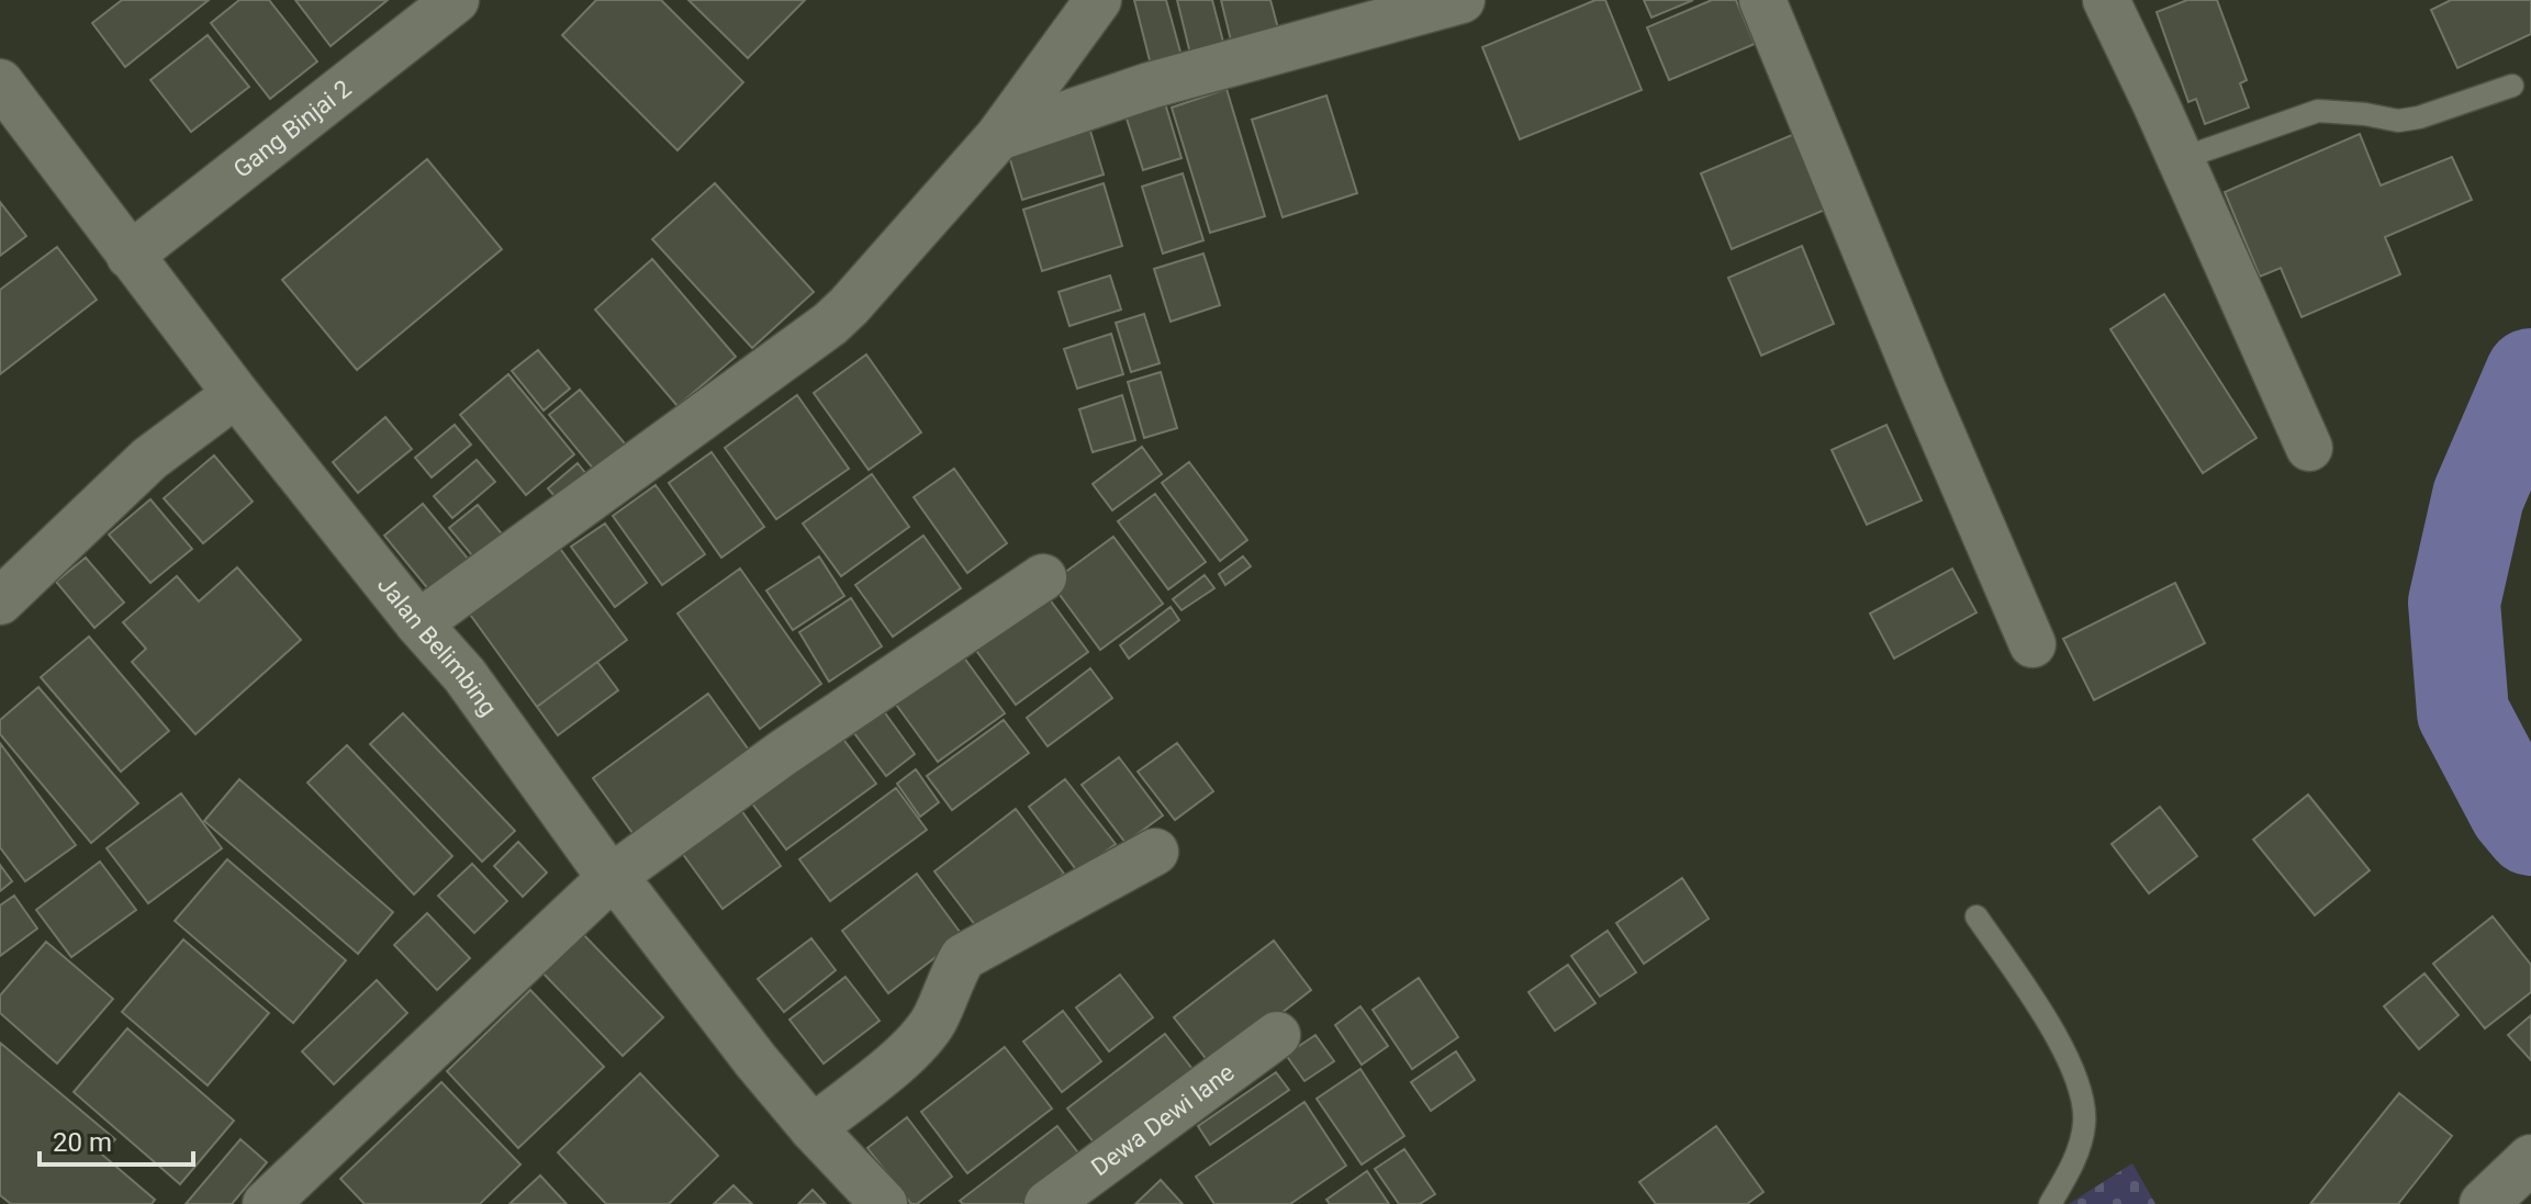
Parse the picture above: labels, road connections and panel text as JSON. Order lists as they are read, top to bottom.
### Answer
{
  "streets": {
    "street": ["Gang Binjai 2", "Jalan Belimbing", "Dewa Dewi lane"]
  },
  "crossings": [
    ["Gang Binjai 2", "Jalan Belimbing"]
  ],
  "scale_bar": "20 m"
}
